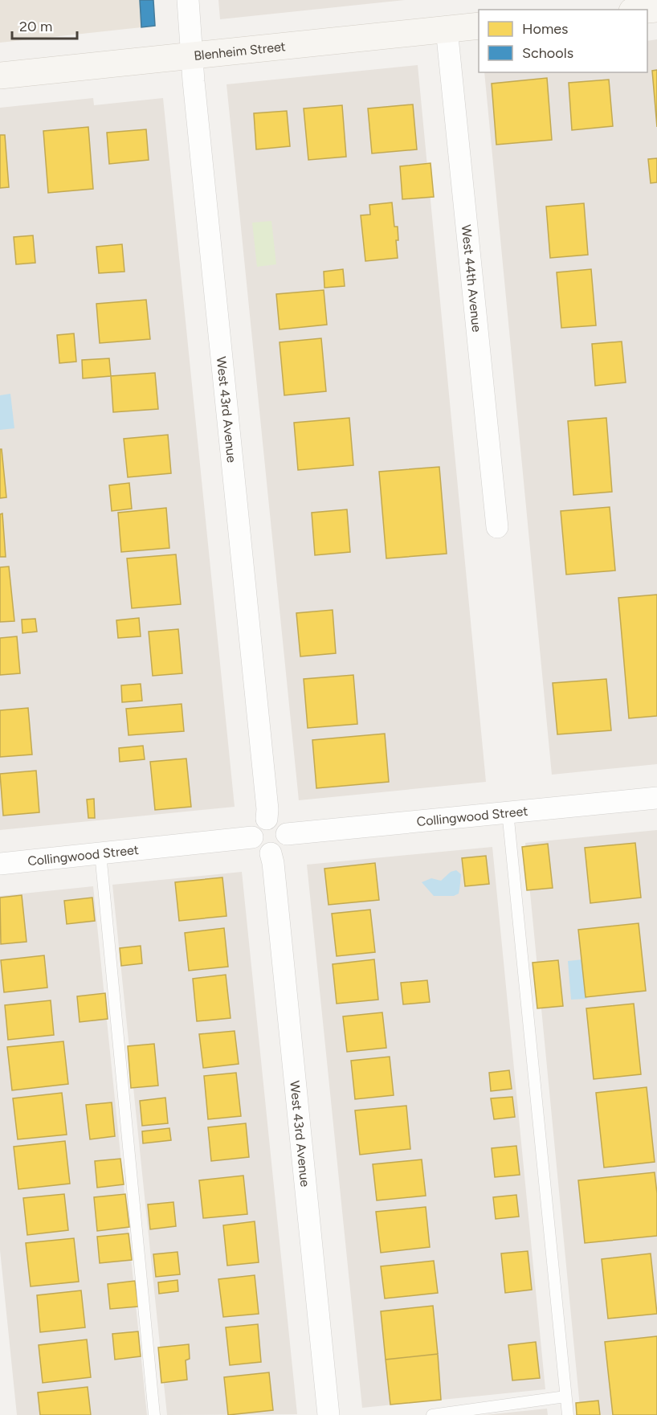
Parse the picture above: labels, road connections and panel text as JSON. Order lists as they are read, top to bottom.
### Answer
{
  "streets": {
    "street": [
      "Blenheim Street",
      "West 44th Avenue",
      "West 43rd Avenue",
      "Collingwood Street"
    ]
  },
  "crossings": [
    ["Blenheim Street", "West 44th Avenue"],
    ["Blenheim Street", "West 43rd Avenue"],
    ["West 43rd Avenue", "Collingwood Street"]
  ],
  "legend": ["Homes", "Schools"],
  "scale_bar": "20 m"
}
